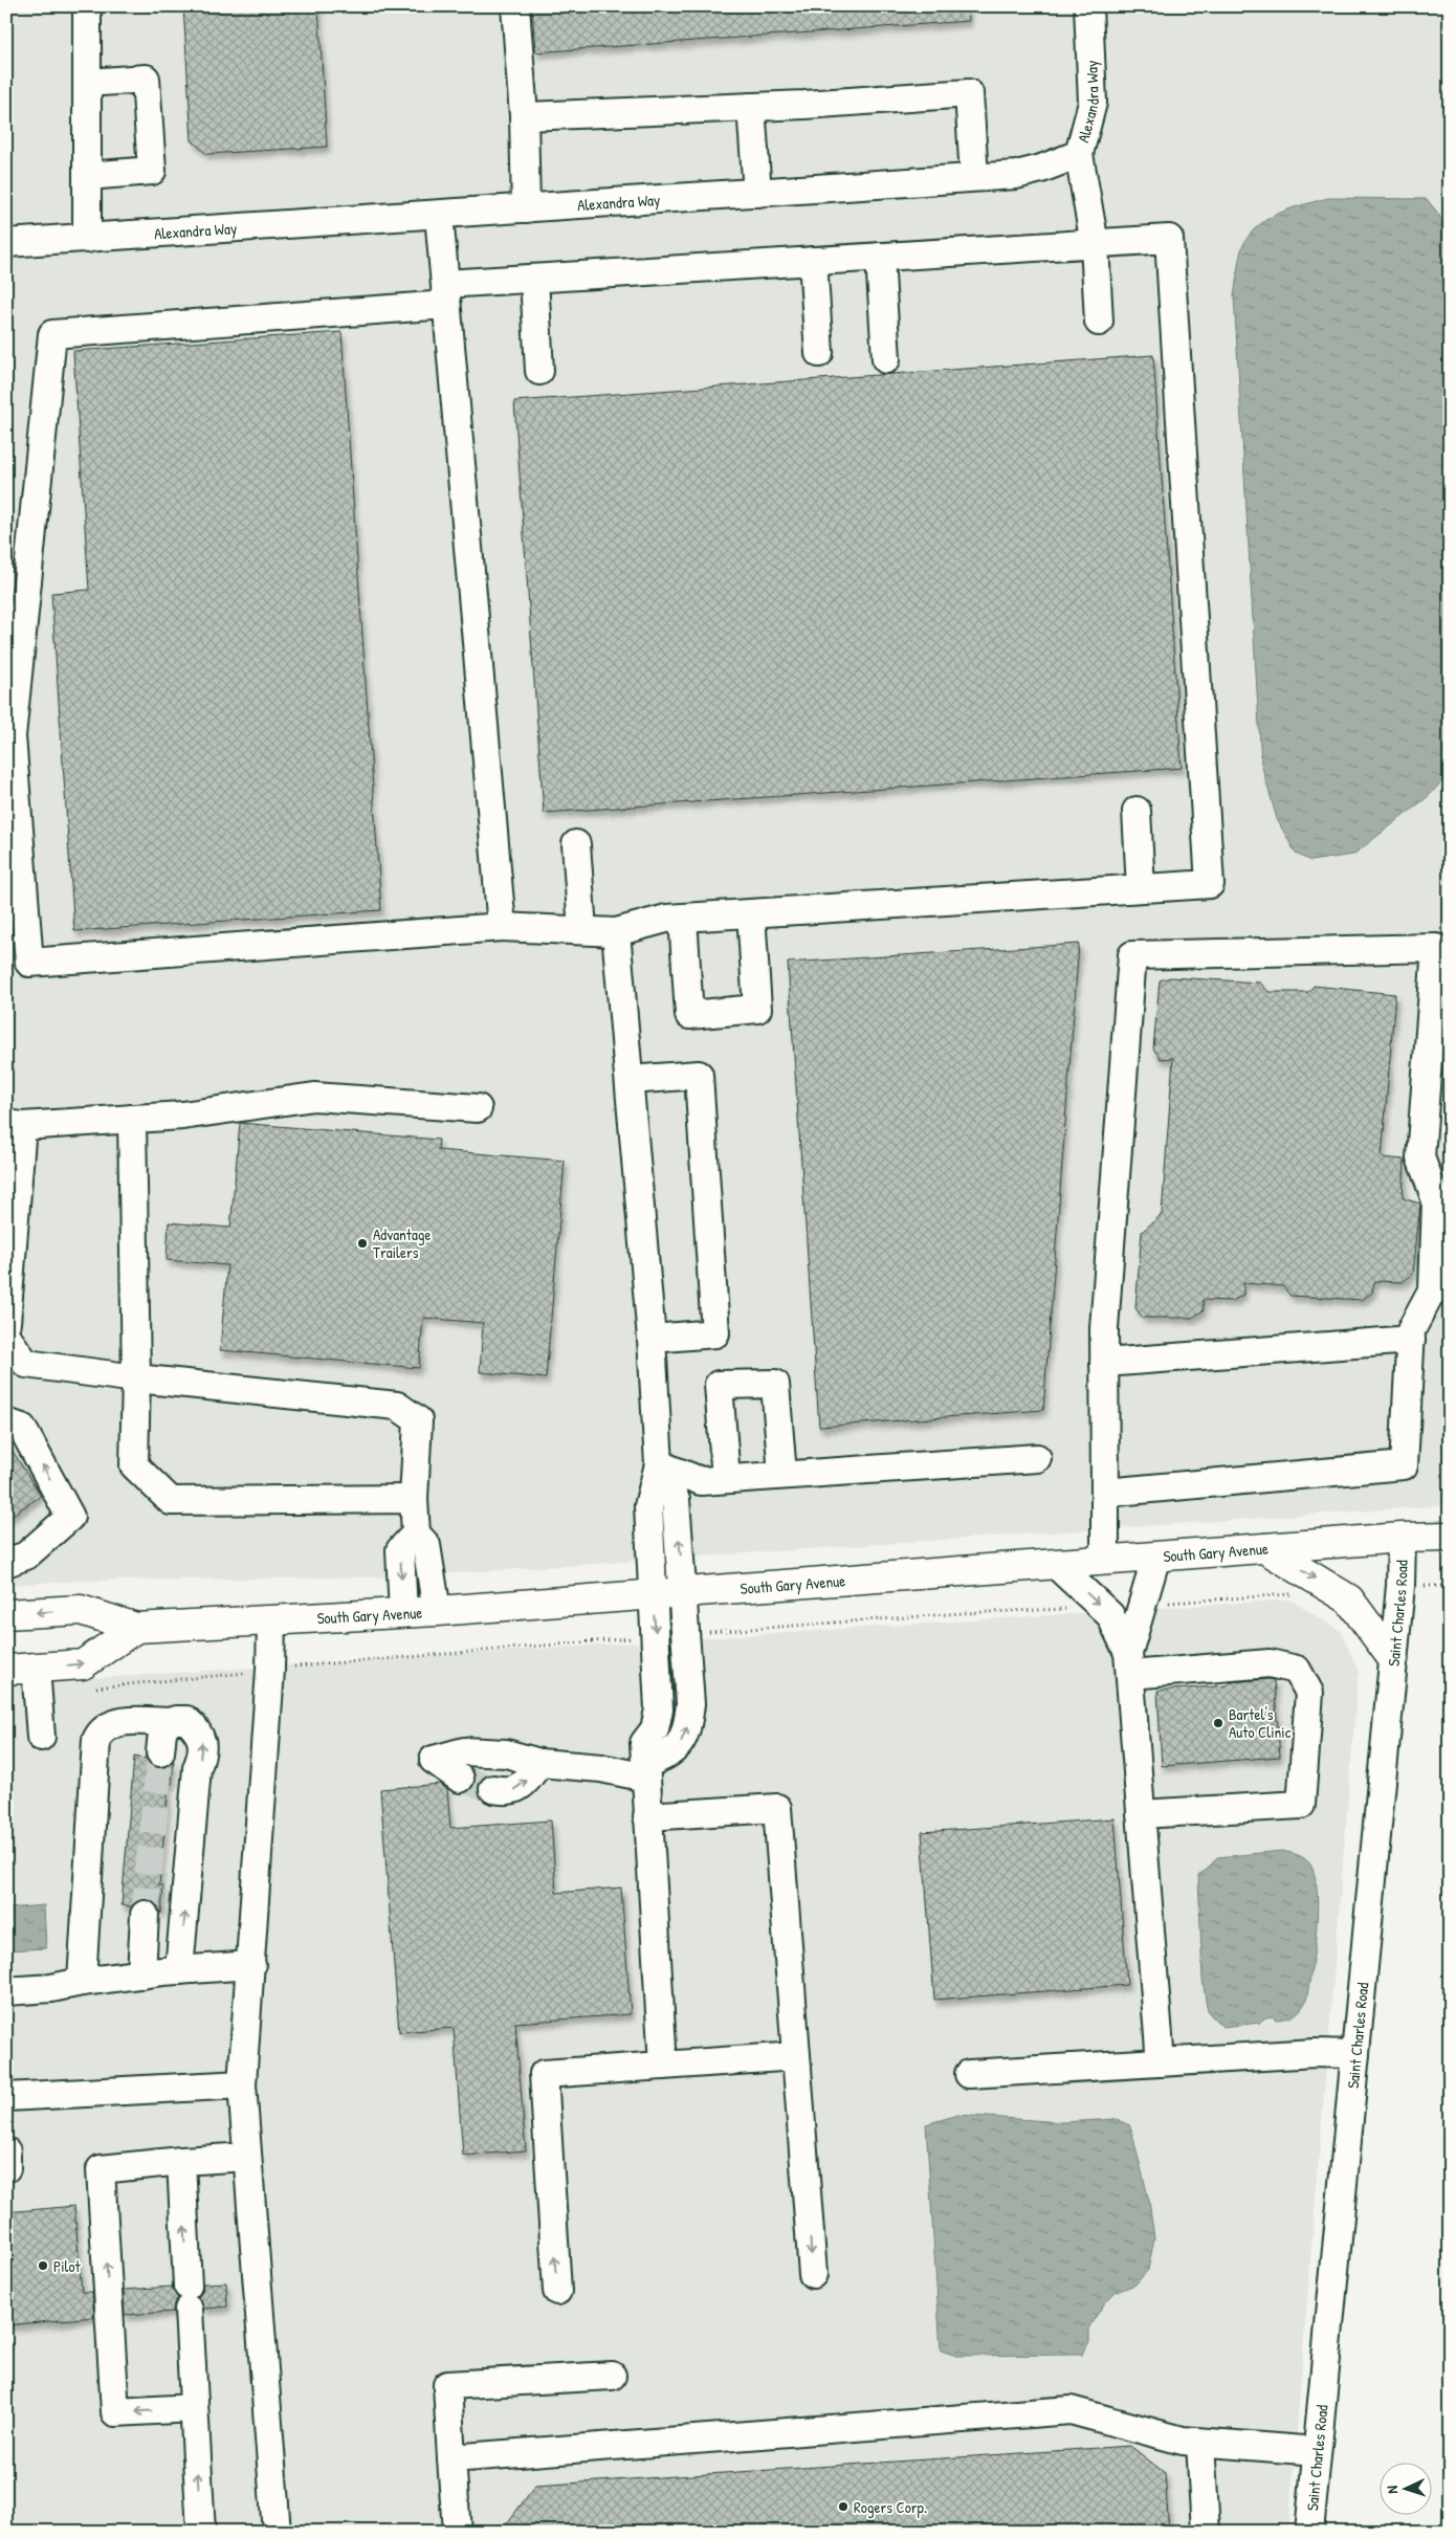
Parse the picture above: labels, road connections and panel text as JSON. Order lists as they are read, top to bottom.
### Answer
{
  "streets": {
    "main road": ["South Gary Avenue"],
    "street": ["Alexandra Way", "Saint Charles Road"]
  },
  "crossings": [
    ["South Gary Avenue", "Saint Charles Road"]
  ],
  "places": [
    "Advantage Trailers",
    "Bartel's Auto Clinic",
    "Pilot",
    "Rogers Corp."
  ],
  "north": "left"
}
